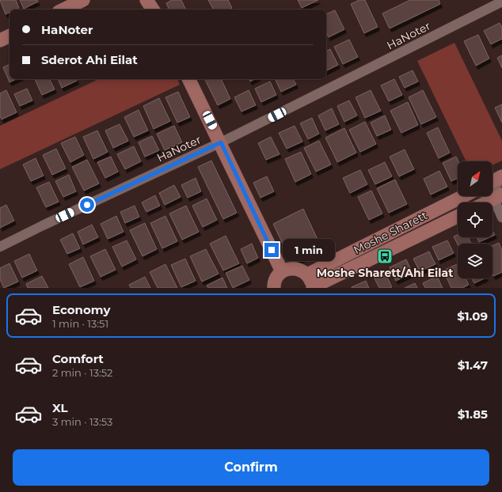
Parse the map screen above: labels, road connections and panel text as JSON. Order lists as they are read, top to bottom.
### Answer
{
  "streets": {
    "street": ["HaNoter", "Moshe Sharett"]
  },
  "places": {
    "bus stop": ["Moshe Sharett/Ahi Eilat"]
  },
  "north": "top right",
  "page": {
    "banner": ["HaNoter", "Sderot Ahi Eilat"],
    "bubble": "1 min",
    "list": [
      {
        "name": "Economy",
        "note": "1 min · 13:51",
        "value": "$1.09"
      },
      {
        "name": "Comfort",
        "note": "2 min · 13:52",
        "value": "$1.47"
      },
      {
        "name": "XL",
        "note": "3 min · 13:53",
        "value": "$1.85"
      }
    ],
    "buttons": "Confirm"
  }
}
